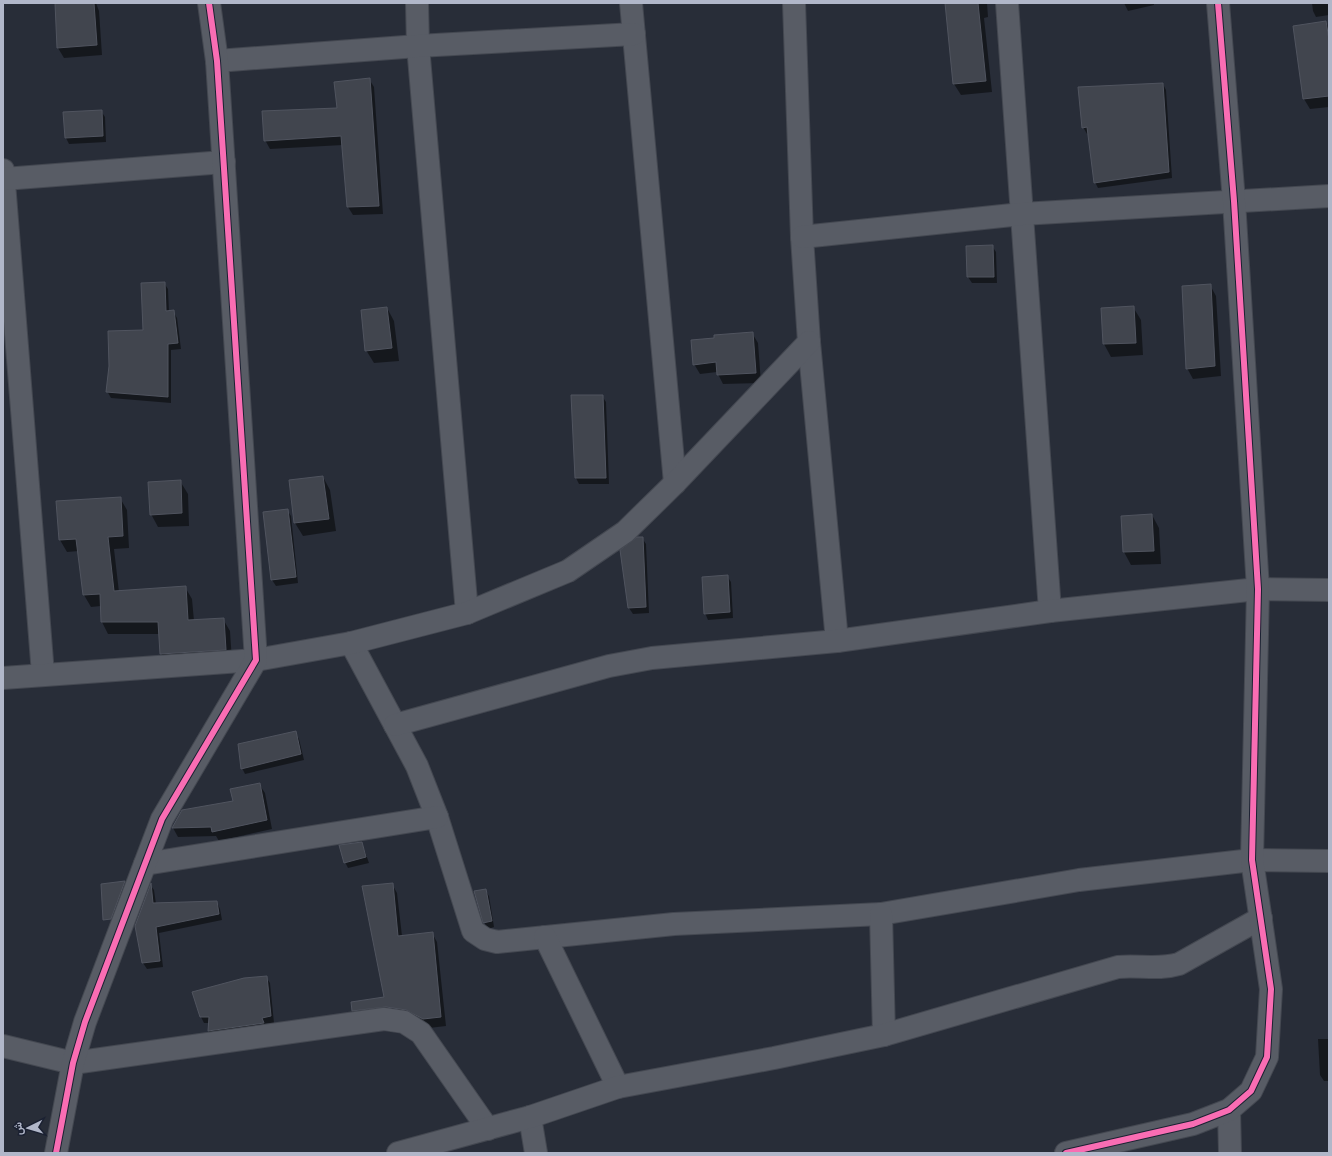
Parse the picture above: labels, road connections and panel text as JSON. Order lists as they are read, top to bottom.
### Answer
{
  "north": "left"
}
